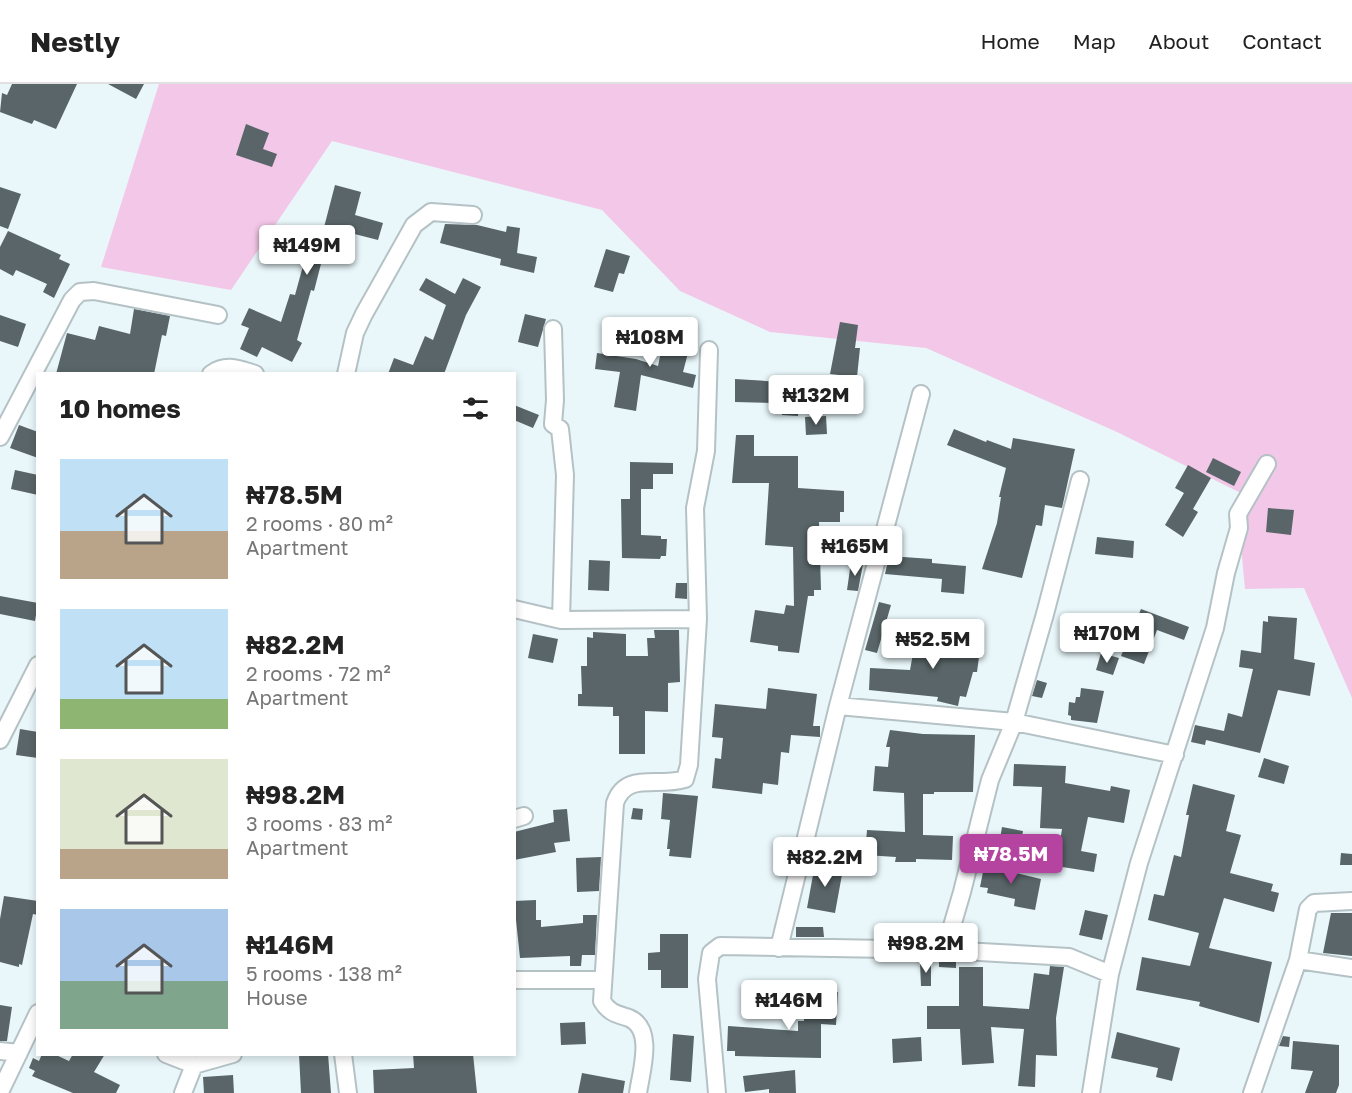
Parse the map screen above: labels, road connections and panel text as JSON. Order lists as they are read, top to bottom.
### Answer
{
  "page": {
    "header": "Nestly",
    "nav": [
      "Home",
      "Map",
      "About",
      "Contact"
    ],
    "price": [
      "₦149M",
      "₦108M",
      "₦132M",
      "₦165M",
      "₦170M",
      "₦52.5M",
      "₦78.5M",
      "₦82.2M",
      "₦98.2M",
      "₦146M"
    ],
    "heading": "10 homes",
    "list": [
      {
        "name": "₦78.5M",
        "note": "2 rooms · 80 m² · Apartment"
      },
      {
        "name": "₦82.2M",
        "note": "2 rooms · 72 m² · Apartment"
      },
      {
        "name": "₦98.2M",
        "note": "3 rooms · 83 m² · Apartment"
      },
      {
        "name": "₦146M",
        "note": "5 rooms · 138 m² · House"
      }
    ]
  }
}
